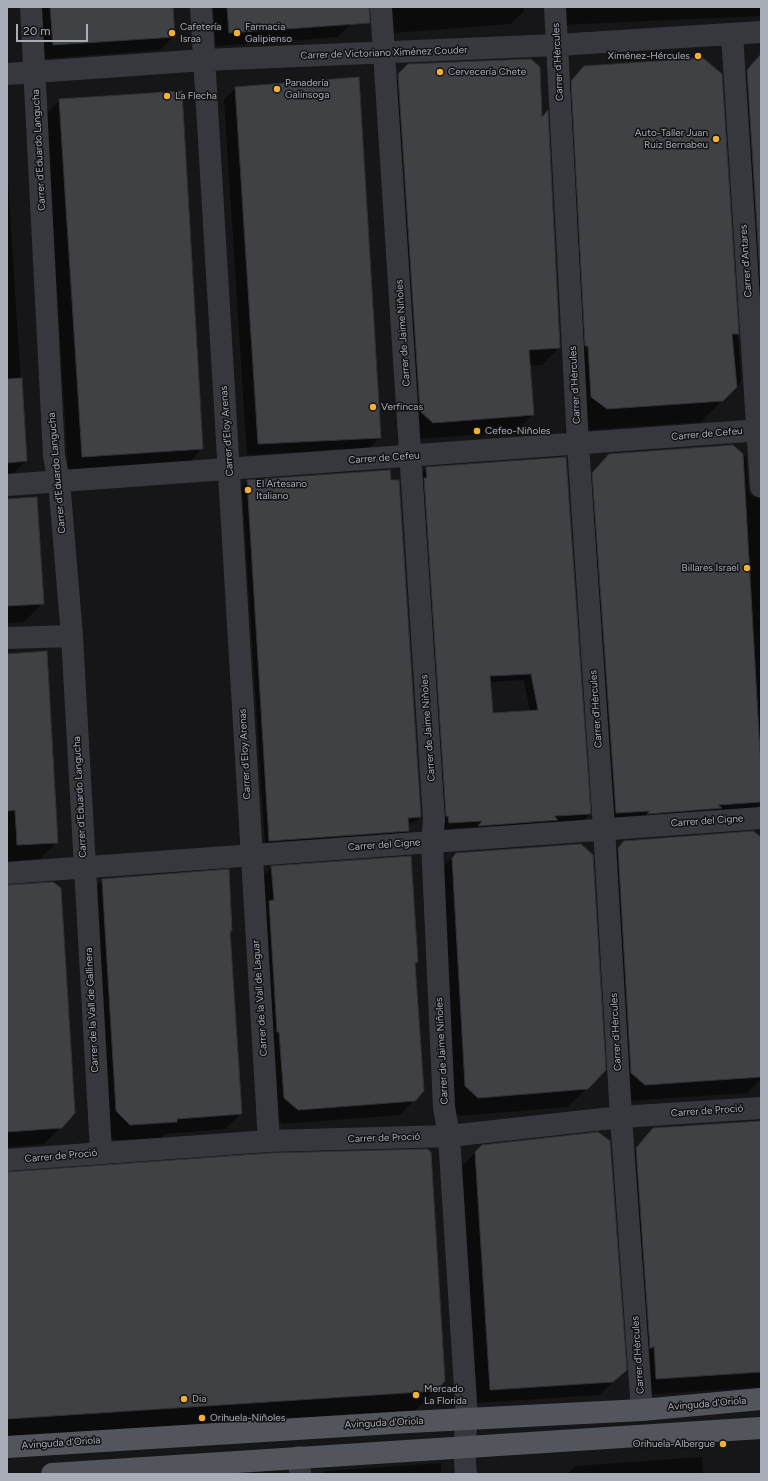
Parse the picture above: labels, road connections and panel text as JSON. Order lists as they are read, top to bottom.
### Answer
{
  "streets": {
    "main road": ["Avinguda d'Oriola"],
    "street": [
      "Carrer de Victoriano Ximénez Couder",
      "Carrer d'Hèrcules",
      "Carrer d'Eduardo Langucha",
      "Carrer d'Antares",
      "Carrer de Jaime Niñoles",
      "Carrer d'Eloy Arenas",
      "Carrer de Cefeu",
      "Carrer del Cigne",
      "Carrer de la Vall de Laguar",
      "Carrer de la Vall de Gallinera",
      "Carrer de Proció"
    ]
  },
  "crossings": [
    ["Carrer de Victoriano Ximénez Couder", "Carrer d'Hèrcules"],
    ["Carrer de Victoriano Ximénez Couder", "Carrer d'Eduardo Langucha"],
    ["Carrer de Victoriano Ximénez Couder", "Carrer d'Antares"],
    ["Carrer de Victoriano Ximénez Couder", "Carrer de Jaime Niñoles"],
    ["Carrer de Victoriano Ximénez Couder", "Carrer d'Eloy Arenas"],
    ["Carrer d'Hèrcules", "Carrer de Cefeu"],
    ["Carrer d'Hèrcules", "Carrer del Cigne"],
    ["Carrer d'Hèrcules", "Carrer de Proció"],
    ["Carrer d'Hèrcules", "Avinguda d'Oriola"],
    ["Carrer d'Eduardo Langucha", "Carrer de Cefeu"],
    ["Carrer d'Eduardo Langucha", "Carrer del Cigne"],
    ["Carrer d'Eduardo Langucha", "Carrer de la Vall de Gallinera"],
    ["Carrer d'Antares", "Carrer de Cefeu"],
    ["Carrer de Jaime Niñoles", "Carrer de Cefeu"],
    ["Carrer de Jaime Niñoles", "Carrer del Cigne"],
    ["Carrer de Jaime Niñoles", "Carrer de Proció"],
    ["Carrer de Jaime Niñoles", "Avinguda d'Oriola"],
    ["Carrer d'Eloy Arenas", "Carrer de Cefeu"],
    ["Carrer d'Eloy Arenas", "Carrer del Cigne"],
    ["Carrer d'Eloy Arenas", "Carrer de la Vall de Laguar"],
    ["Carrer del Cigne", "Carrer de la Vall de Laguar"],
    ["Carrer del Cigne", "Carrer de la Vall de Gallinera"],
    ["Carrer de la Vall de Laguar", "Carrer de Proció"],
    ["Carrer de la Vall de Gallinera", "Carrer de Proció"]
  ],
  "places": [
    "Cafetería Israa",
    "Farmacia Galipienso",
    "Ximénez-Hércules",
    "Cervecería Chete",
    "Panadería Galinsoga",
    "La Flecha",
    "Auto-Taller Juan Ruiz Bernabeu",
    "Verfincas",
    "Cefeo-Niñoles",
    "El Artesano Italiano",
    "Billares Israel",
    "Mercado La Florida",
    "Dia",
    "Orihuela-Niñoles",
    "Orihuela-Albergue"
  ],
  "scale_bar": "20 m"
}
